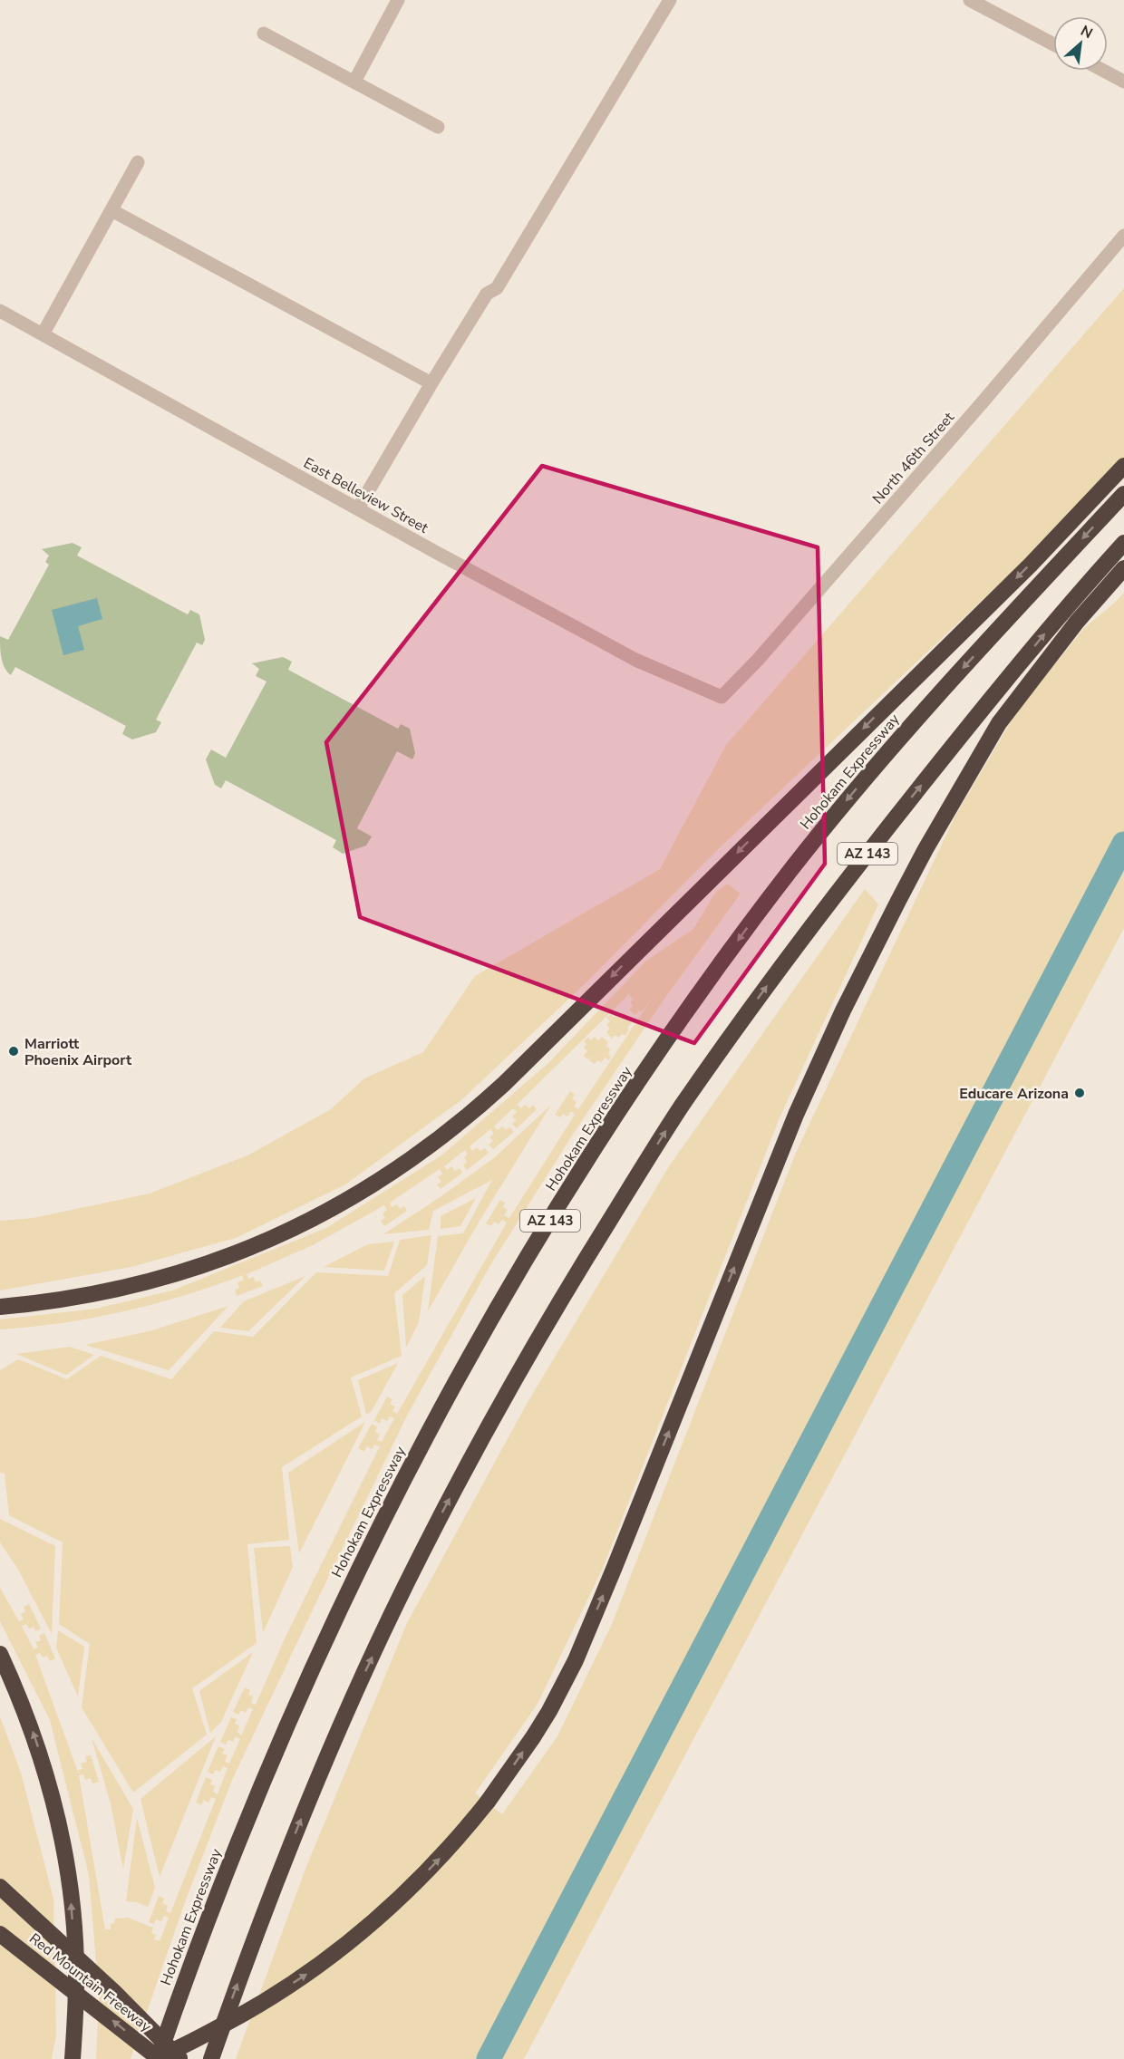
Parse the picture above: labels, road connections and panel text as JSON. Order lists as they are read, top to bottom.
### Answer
{
  "streets": {
    "highway": ["Hohokam Expressway", "AZ 143", "Red Mountain Freeway"],
    "street": ["North 46th Street", "East Belleview Street"]
  },
  "crossings": [
    ["North 46th Street", "East Belleview Street"],
    ["Hohokam Expressway", "Red Mountain Freeway"]
  ],
  "places": ["Marriott Phoenix Airport", "Educare Arizona"],
  "north": "top right"
}
